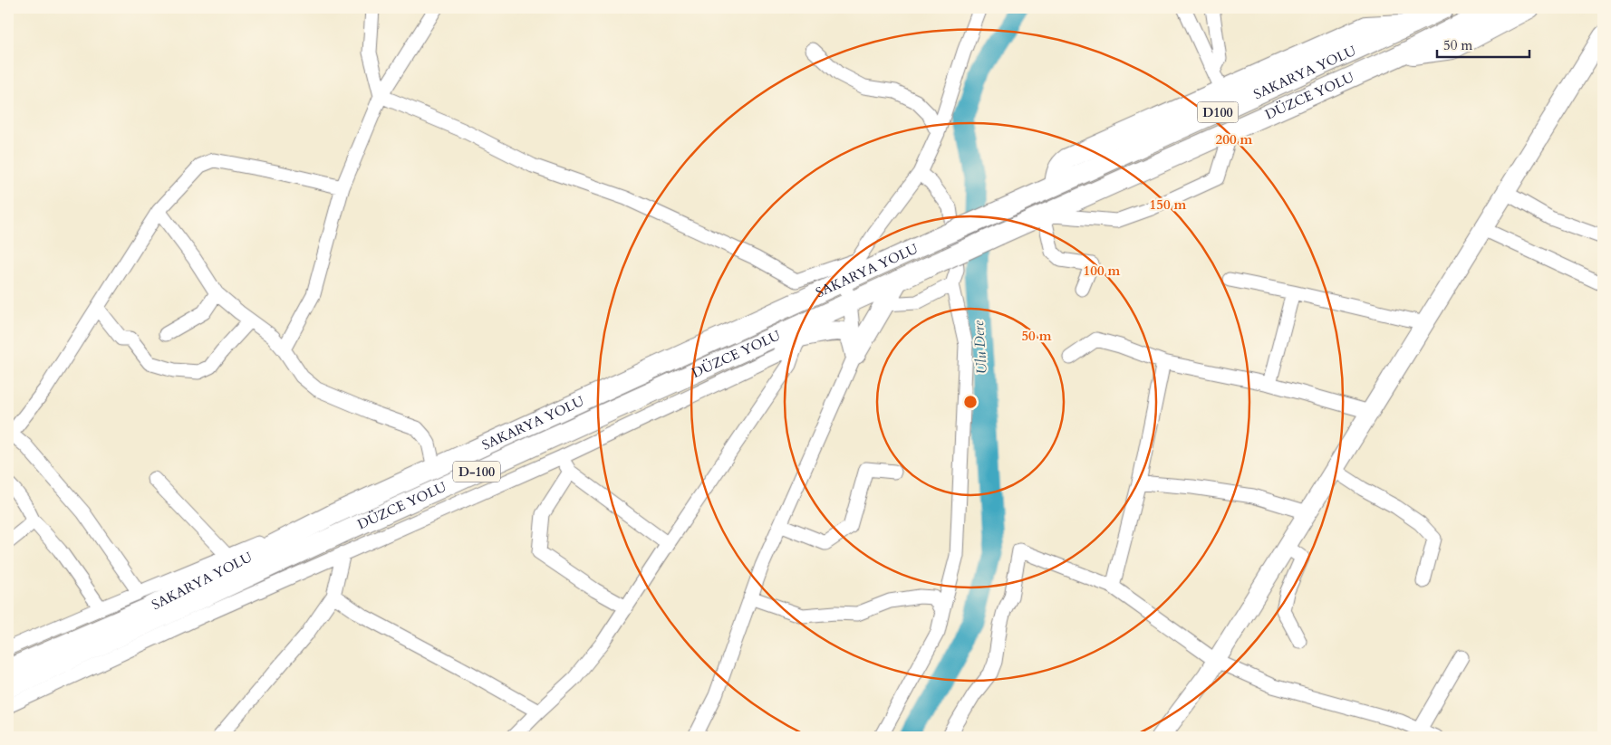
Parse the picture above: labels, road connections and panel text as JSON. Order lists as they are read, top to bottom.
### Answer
{
  "streets": {
    "highway": [
      "SAKARYA YOLU",
      "DÜZCE YOLU",
      "D100",
      "D-100"
    ]
  },
  "water": ["Ulu Dere"],
  "scale_bar": "50 m",
  "rings": [
    "200 m",
    "150 m",
    "100 m",
    "50 m"
  ]
}
